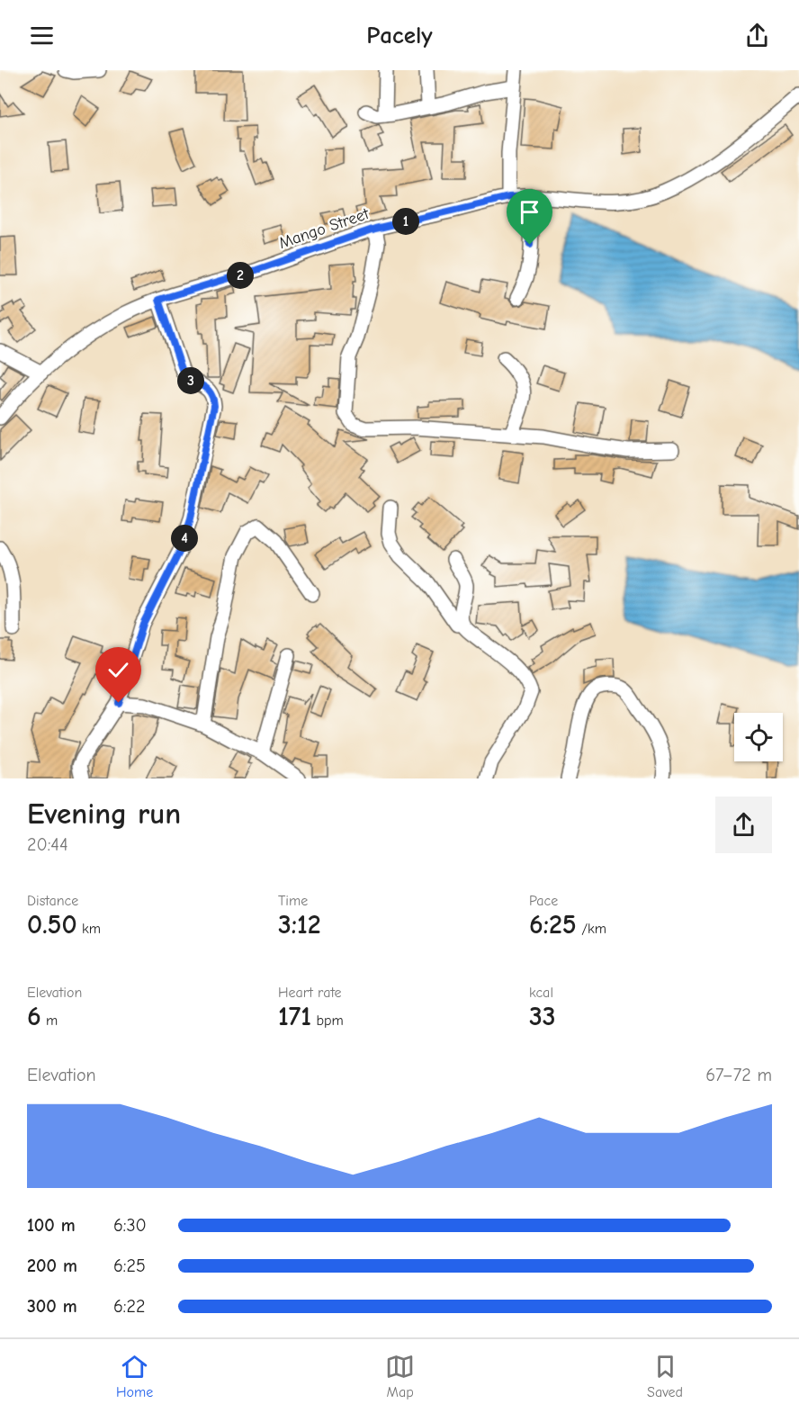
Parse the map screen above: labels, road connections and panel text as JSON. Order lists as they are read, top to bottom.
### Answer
{
  "streets": {
    "street": ["Mango Street"]
  },
  "page": {
    "header": "Pacely",
    "pins": [
      "1",
      "2",
      "3",
      "4"
    ],
    "heading": ["Evening run", "20:44"],
    "stats": [
      ["Distance", "0.50 km"],
      ["Time", "3:12"],
      ["Pace", "6:25 /km"],
      ["Elevation", "6 m"],
      ["Heart rate", "171 bpm"],
      ["kcal", "33"]
    ],
    "chart": ["Elevation", "67–72 m"],
    "list": [
      {
        "name": "100 m",
        "note": "6:30"
      },
      {
        "name": "200 m",
        "note": "6:25"
      },
      {
        "name": "300 m",
        "note": "6:22"
      }
    ],
    "tabs": ["Home", "Map", "Saved"]
  }
}
